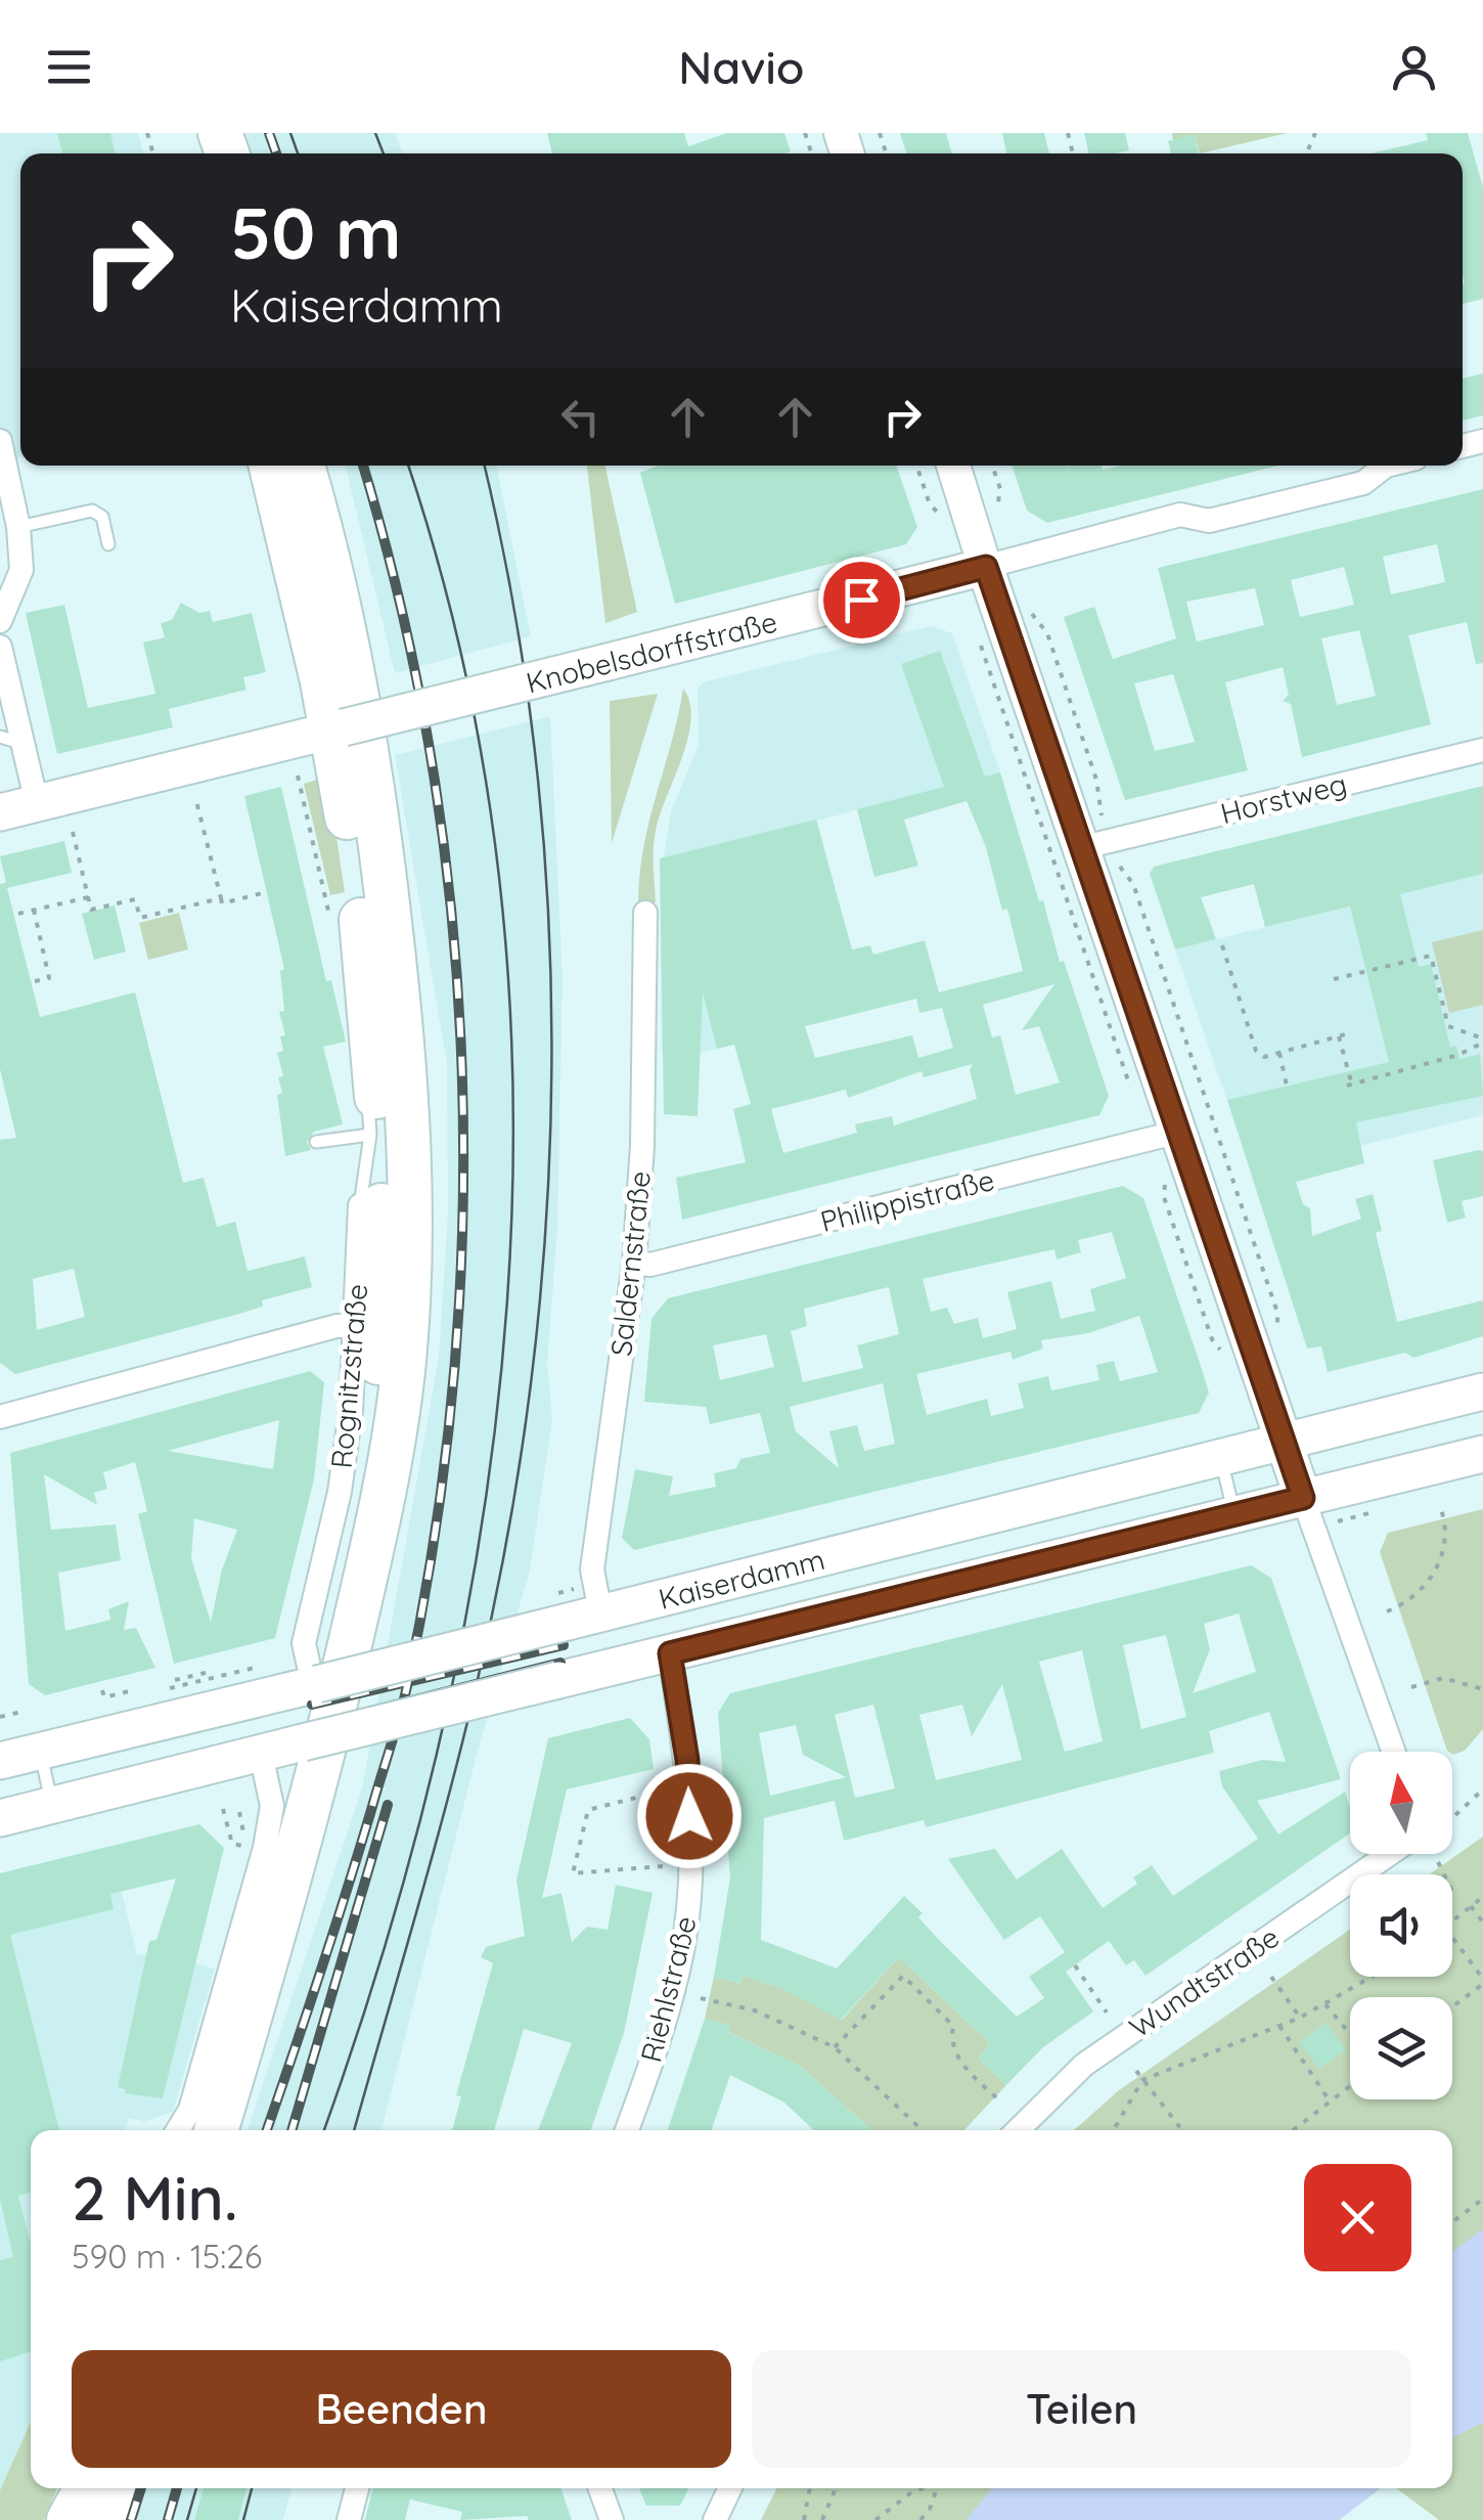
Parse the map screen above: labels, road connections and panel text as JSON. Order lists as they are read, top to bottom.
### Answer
{
  "streets": {
    "main road": ["Knobelsdorffstraße", "Kaiserdamm"],
    "street": [
      "Horstweg",
      "Philippistraße",
      "Saldernstraße",
      "Rognitzstraße",
      "Wundtstraße",
      "Riehlstraße"
    ]
  },
  "crossings": [
    ["Philippistraße", "Saldernstraße"],
    ["Saldernstraße", "Kaiserdamm"],
    ["Rognitzstraße", "Kaiserdamm"],
    ["Kaiserdamm", "Riehlstraße"]
  ],
  "north": "top",
  "page": {
    "header": "Navio",
    "turn": ["50 m", "Kaiserdamm"],
    "heading": ["2 Min.", "590 m · 15:26"],
    "buttons": ["Beenden", "Teilen"]
  }
}
